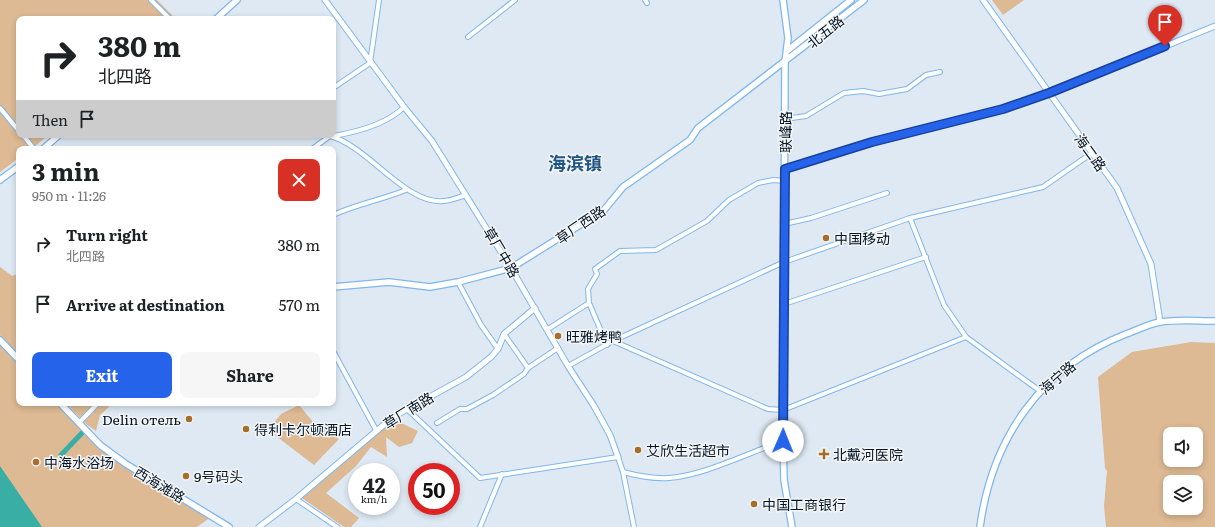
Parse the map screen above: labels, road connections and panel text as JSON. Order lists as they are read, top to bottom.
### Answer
{
  "streets": {
    "main road": [
      "北五路",
      "联峰路",
      "草厂西路",
      "海宁路",
      "西海滩路"
    ],
    "street": ["海二路", "草厂中路", "草厂南路"]
  },
  "crossings": [
    ["北五路", "联峰路"],
    ["北五路", "草厂西路"],
    ["联峰路", "草厂西路"],
    ["海二路", "海宁路"],
    ["草厂西路", "草厂中路"],
    ["草厂中路", "草厂南路"]
  ],
  "districts": ["海滨镇"],
  "places": {
    "other": [
      "中国移动",
      "旺雅烤鸭",
      "Delin отель",
      "得利卡尔顿酒店",
      "艾欣生活超市",
      "中海水浴场",
      "9号码头",
      "中国工商银行"
    ],
    "health": ["北戴河医院"]
  },
  "page": {
    "turn": ["380 m", "北四路"],
    "then": "Then",
    "heading": ["3 min", "950 m · 11:26"],
    "list": [
      {
        "name": "Turn right",
        "note": "北四路",
        "value": "380 m"
      },
      {
        "name": "Arrive at destination",
        "value": "570 m"
      }
    ],
    "buttons": ["Exit", "Share"],
    "speed": "42 km/h",
    "limit": "50"
  }
}
